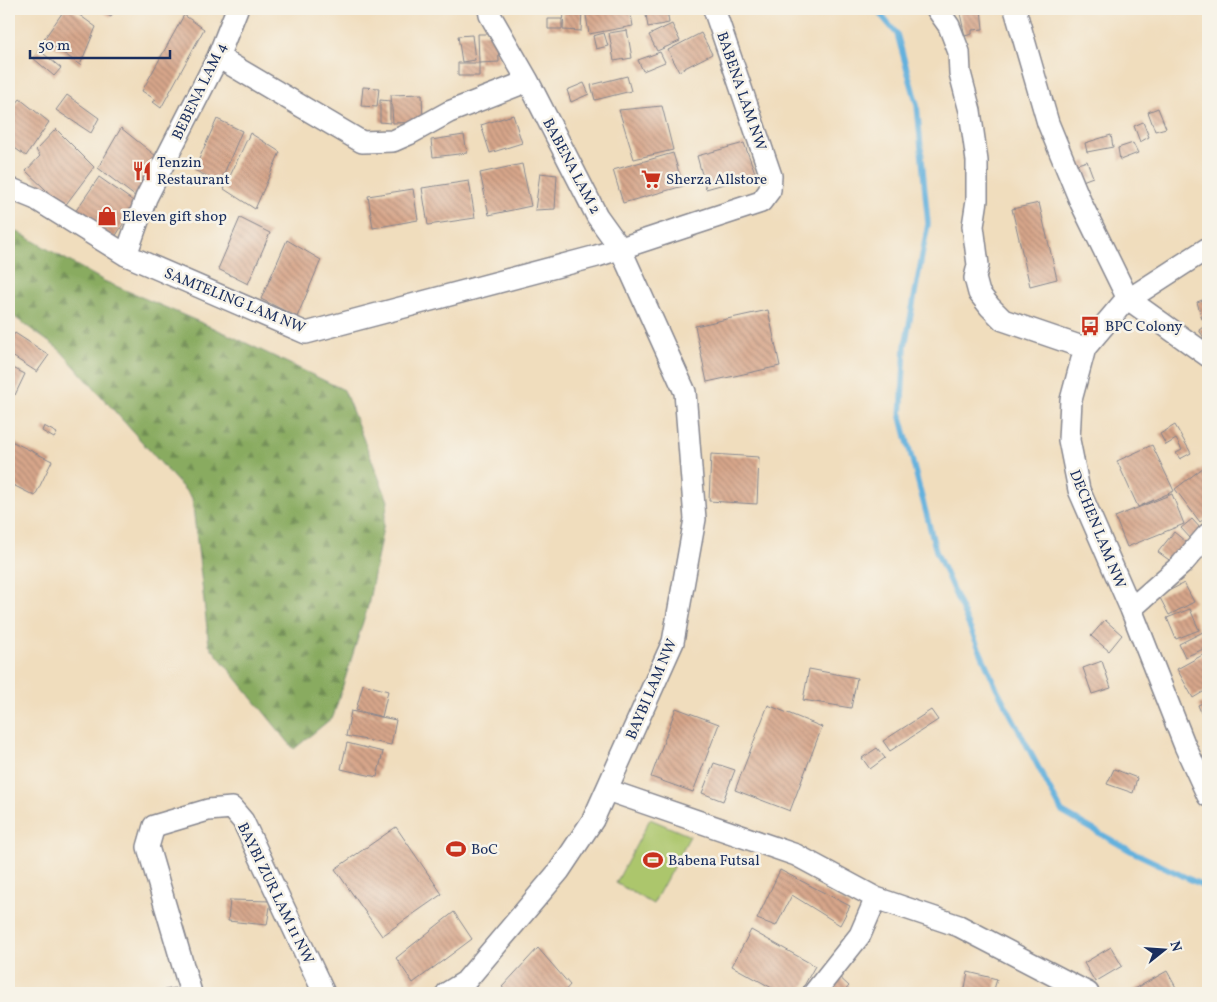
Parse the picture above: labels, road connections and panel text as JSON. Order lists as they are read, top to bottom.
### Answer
{
  "streets": {
    "street": [
      "BEBENA LAM 4",
      "BABENA LAM NW",
      "BABENA LAM 2",
      "SAMTELING LAM NW",
      "DECHEN LAM NW",
      "BAYBI LAM NW",
      "BAYBI ZUR LAM 11 NW"
    ]
  },
  "crossings": [
    ["BEBENA LAM 4", "SAMTELING LAM NW"],
    ["BABENA LAM NW", "BABENA LAM 2"],
    ["BABENA LAM NW", "SAMTELING LAM NW"],
    ["BABENA LAM NW", "BAYBI LAM NW"],
    ["BABENA LAM 2", "SAMTELING LAM NW"],
    ["BABENA LAM 2", "BAYBI LAM NW"],
    ["SAMTELING LAM NW", "BAYBI LAM NW"]
  ],
  "places": {
    "restaurant": ["Tenzin Restaurant"],
    "supermarket": ["Sherza Allstore"],
    "shop": ["Eleven gift shop"],
    "bus stop": ["BPC Colony"],
    "sports": ["BoC", "Babena Futsal"]
  },
  "scale_bar": "50 m",
  "north": "right"
}
